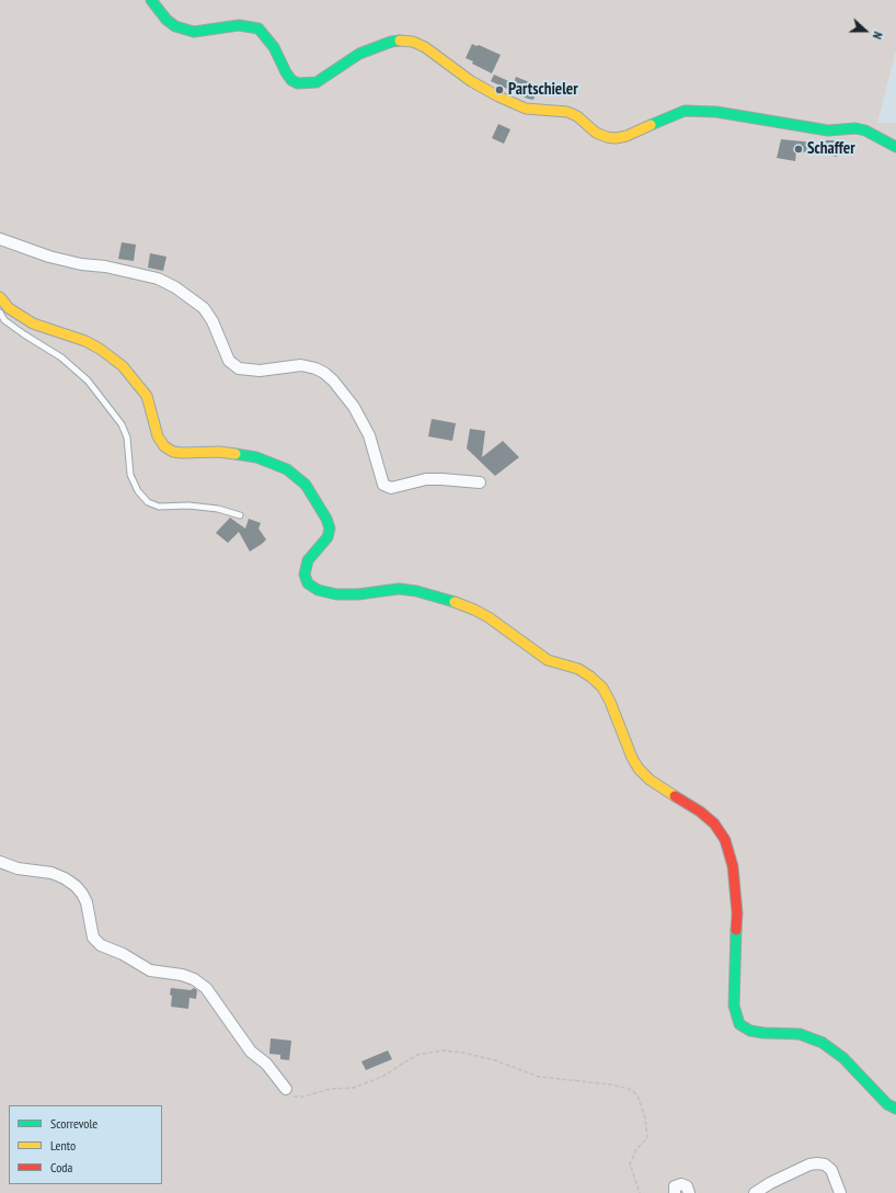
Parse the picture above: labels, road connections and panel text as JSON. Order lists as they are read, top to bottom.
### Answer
{
  "places": ["Partschieler", "Schaffer"],
  "legend": ["Scorrevole", "Lento", "Coda"],
  "north": "right"
}
